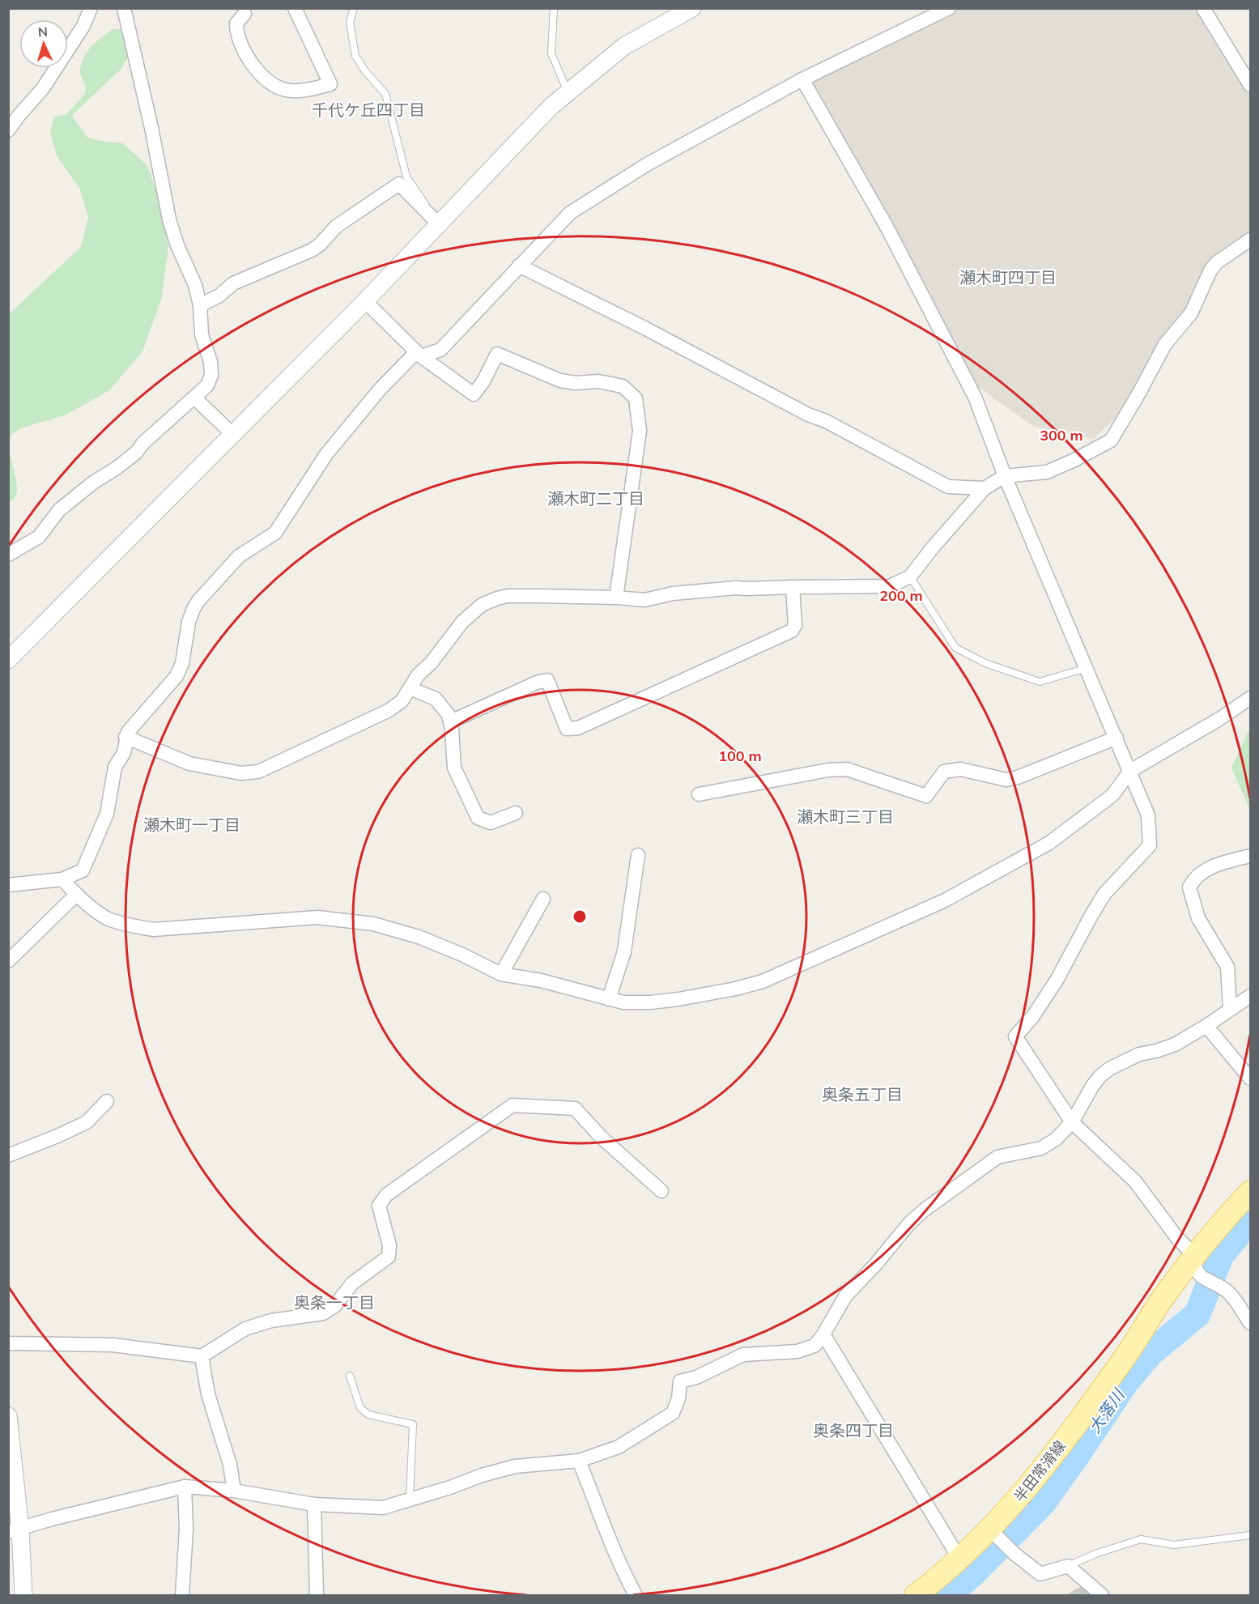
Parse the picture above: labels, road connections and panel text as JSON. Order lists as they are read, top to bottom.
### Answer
{
  "streets": {
    "main road": ["半田常滑線"]
  },
  "districts": [
    "千代ケ丘四丁目",
    "瀬木町四丁目",
    "瀬木町二丁目",
    "瀬木町三丁目",
    "瀬木町一丁目",
    "奥条五丁目",
    "奥条一丁目",
    "奥条四丁目"
  ],
  "water": ["大落川"],
  "north": "top",
  "rings": ["300 m", "200 m", "100 m"]
}
